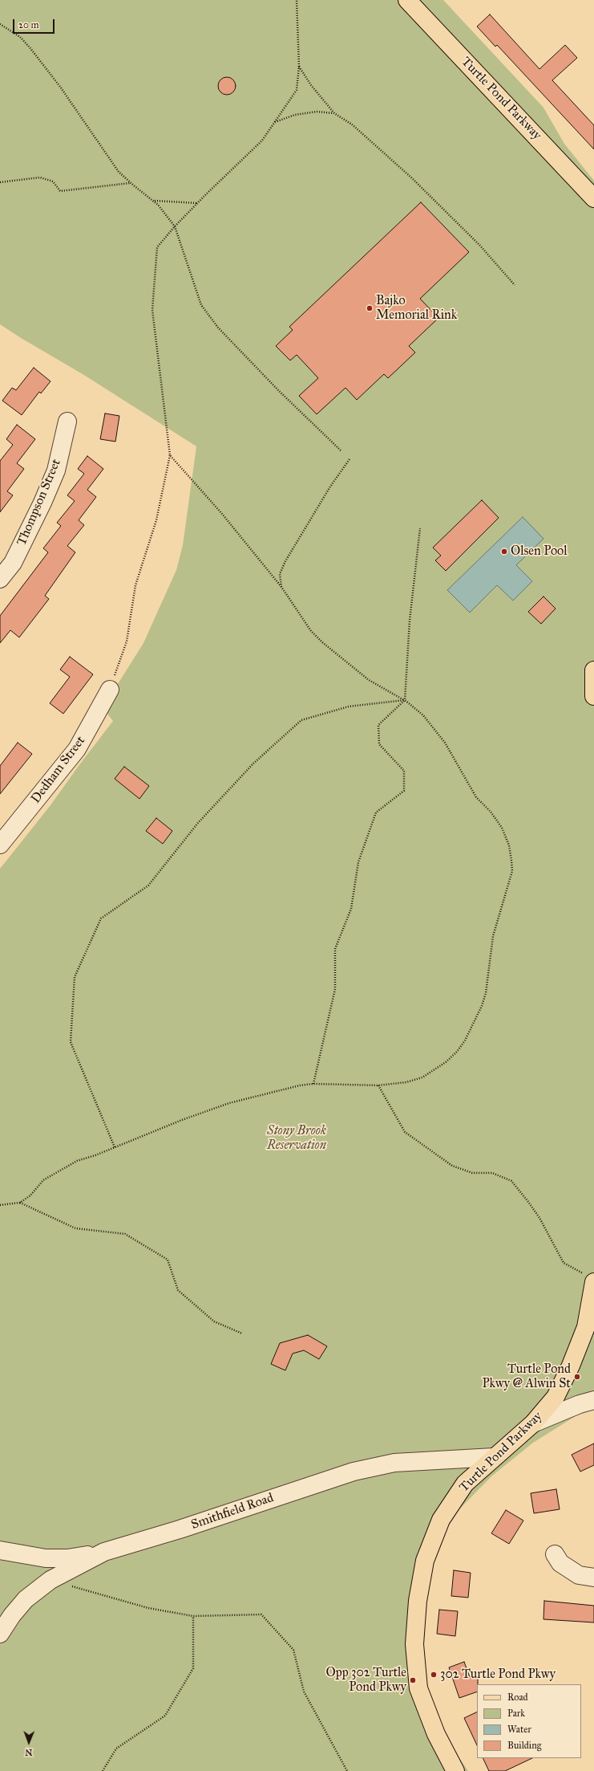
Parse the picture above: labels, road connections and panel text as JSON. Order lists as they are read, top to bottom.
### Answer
{
  "streets": {
    "main road": ["Turtle Pond Parkway"],
    "street": ["Thompson Street", "Dedham Street", "Smithfield Road"]
  },
  "crossings": [
    ["Turtle Pond Parkway", "Smithfield Road"]
  ],
  "parks": ["Stony Brook Reservation"],
  "places": [
    "Bajko Memorial Rink",
    "Olsen Pool",
    "Turtle Pond Pkwy @ Alwin St",
    "302 Turtle Pond Pkwy",
    "Opp 302 Turtle Pond Pkwy"
  ],
  "legend": [
    "Road",
    "Park",
    "Water",
    "Building"
  ],
  "scale_bar": "20 m",
  "north": "bottom"
}
